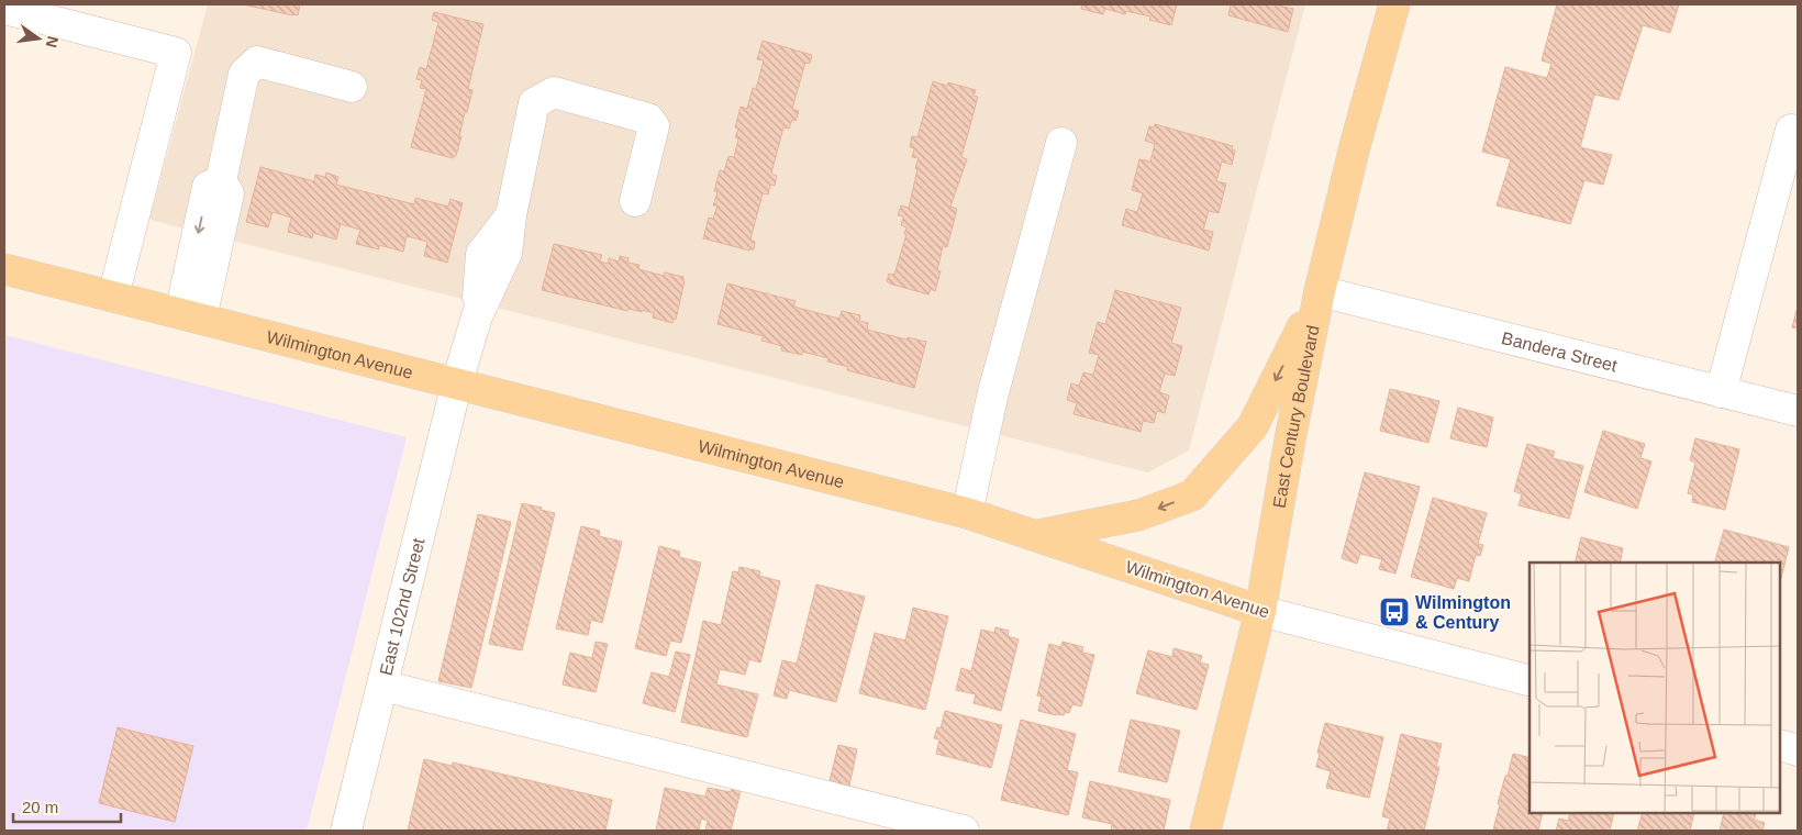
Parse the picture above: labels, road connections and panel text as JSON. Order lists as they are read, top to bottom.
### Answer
{
  "streets": {
    "main road": ["Wilmington Avenue", "East Century Boulevard"],
    "street": ["Bandera Street", "East 102nd Street"]
  },
  "crossings": [
    ["Bandera Street", "East Century Boulevard"],
    ["Wilmington Avenue", "East Century Boulevard"],
    ["Wilmington Avenue", "East 102nd Street"]
  ],
  "places": {
    "bus stop": ["Wilmington & Century"]
  },
  "scale_bar": "20 m",
  "north": "right"
}
